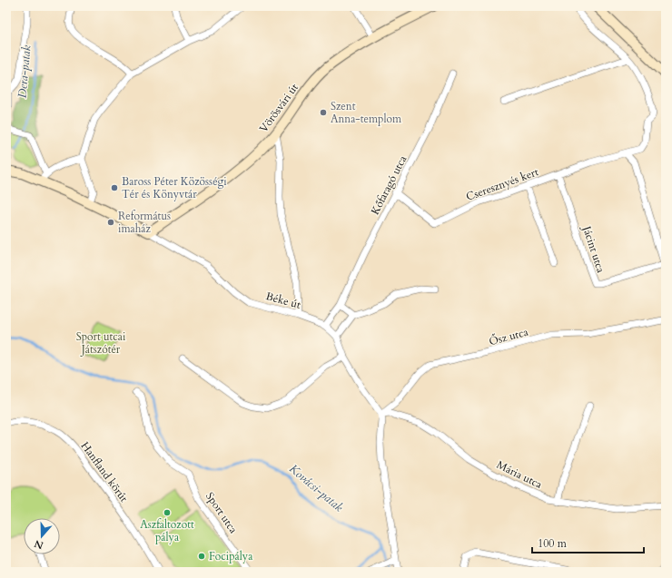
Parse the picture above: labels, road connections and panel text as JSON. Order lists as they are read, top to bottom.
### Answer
{
  "streets": {
    "main road": ["Vörösvári út", "Béke út"],
    "street": [
      "Cseresznyés kert",
      "Kőfaragó utca",
      "Jácint utca",
      "Ősz utca",
      "Hanfland körút",
      "Mária utca",
      "Sport utca"
    ]
  },
  "crossings": [
    ["Vörösvári út", "Béke út"],
    ["Cseresznyés kert", "Kőfaragó utca"],
    ["Cseresznyés kert", "Jácint utca"],
    ["Kőfaragó utca", "Béke út"],
    ["Béke út", "Ősz utca"],
    ["Béke út", "Mária utca"],
    ["Ősz utca", "Mária utca"]
  ],
  "water": ["Dera-patak", "Kovácsi-patak"],
  "parks": ["Sport utcai Játszótér"],
  "places": [
    "Szent Anna-templom",
    "Baross Péter Közösségi Tér és Könyvtár",
    "Református imaház",
    "Aszfaltozott pálya",
    "Focipálya"
  ],
  "scale_bar": "100 m",
  "north": "bottom"
}
